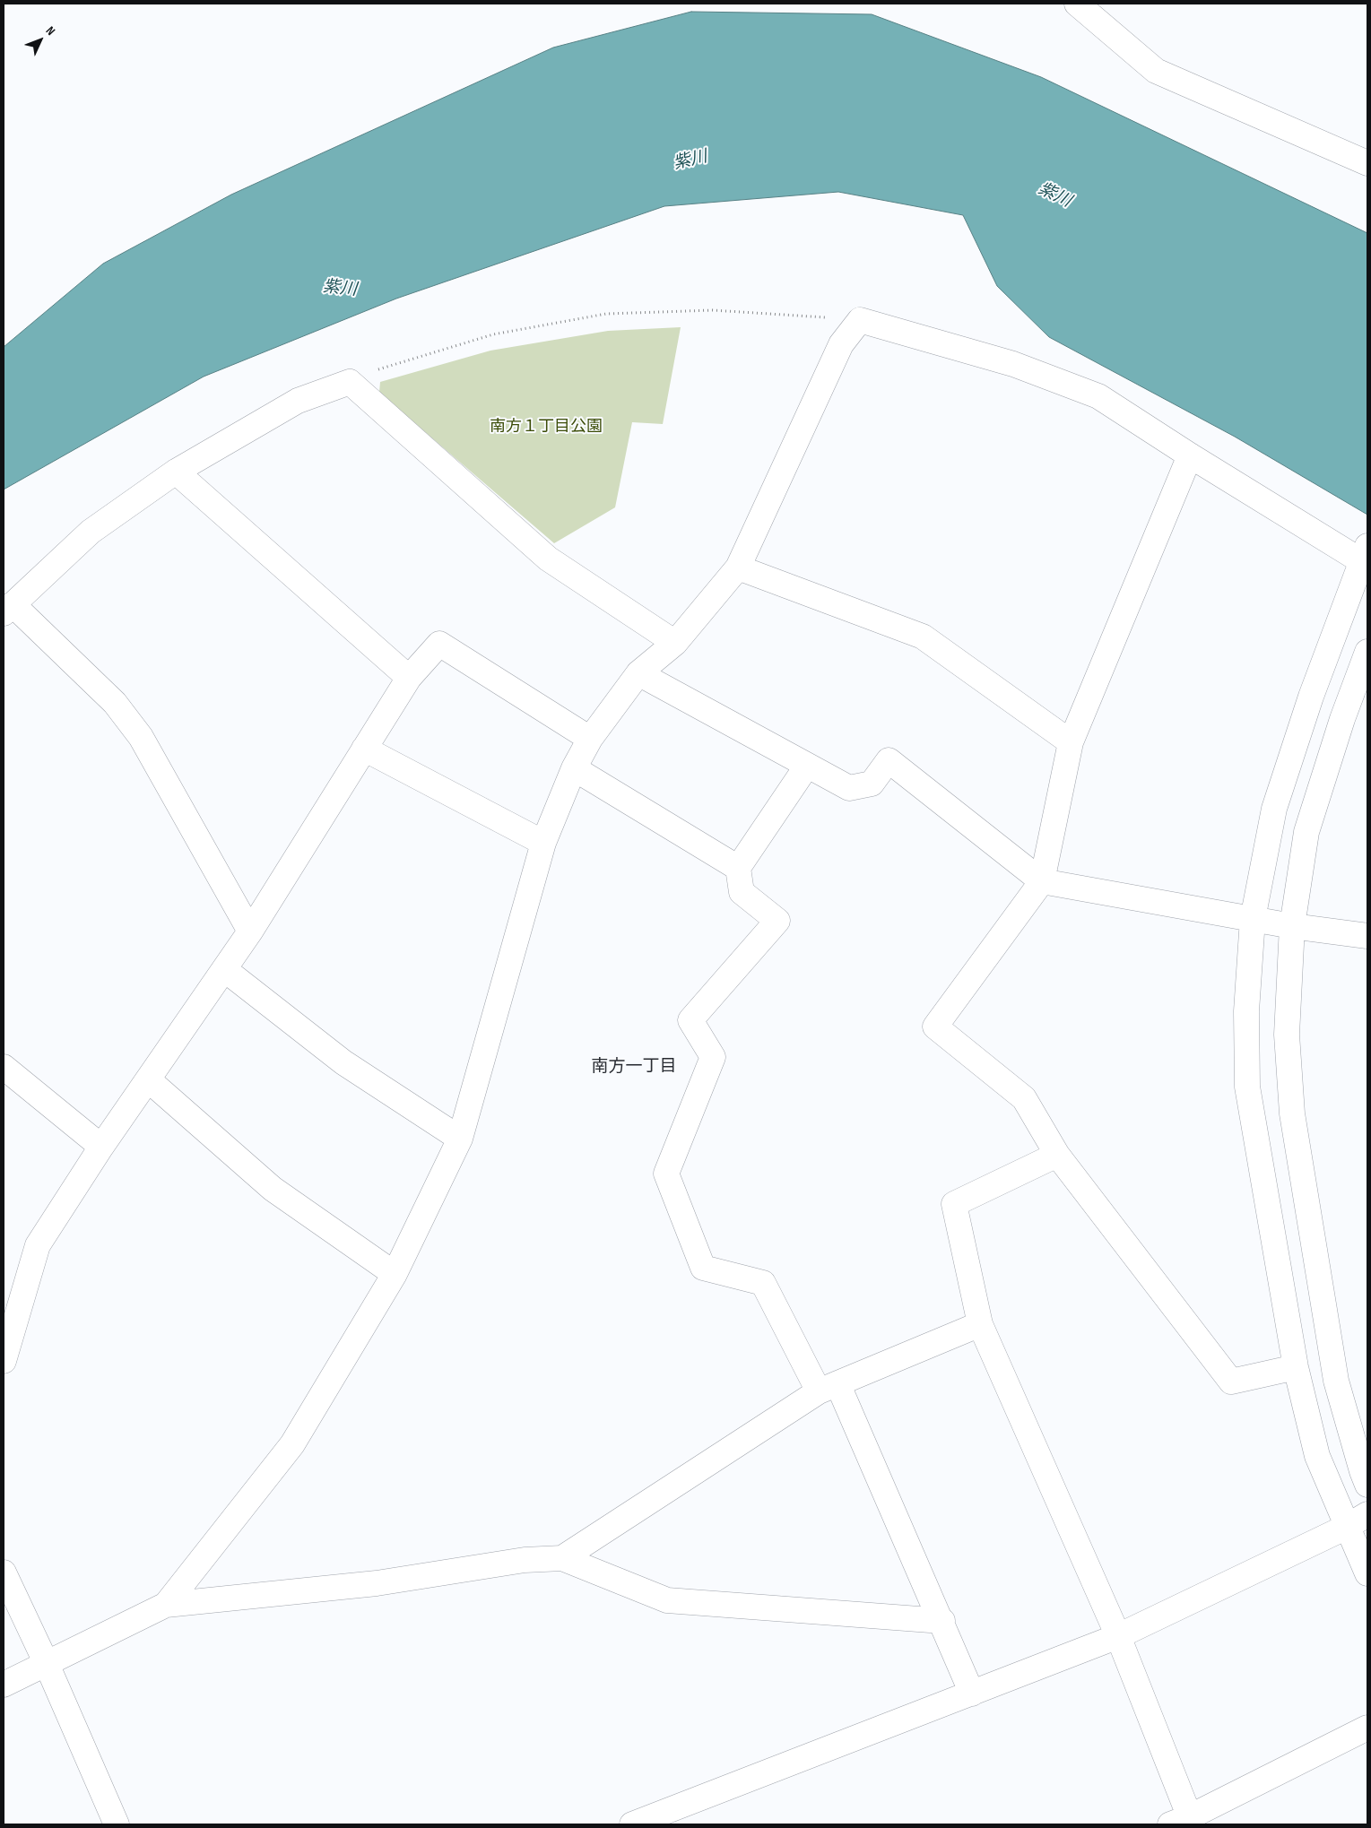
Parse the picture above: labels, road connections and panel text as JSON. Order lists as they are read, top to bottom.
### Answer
{
  "districts": ["南方一丁目"],
  "water": ["紫川"],
  "parks": ["南方１丁目公園"],
  "north": "top right"
}
